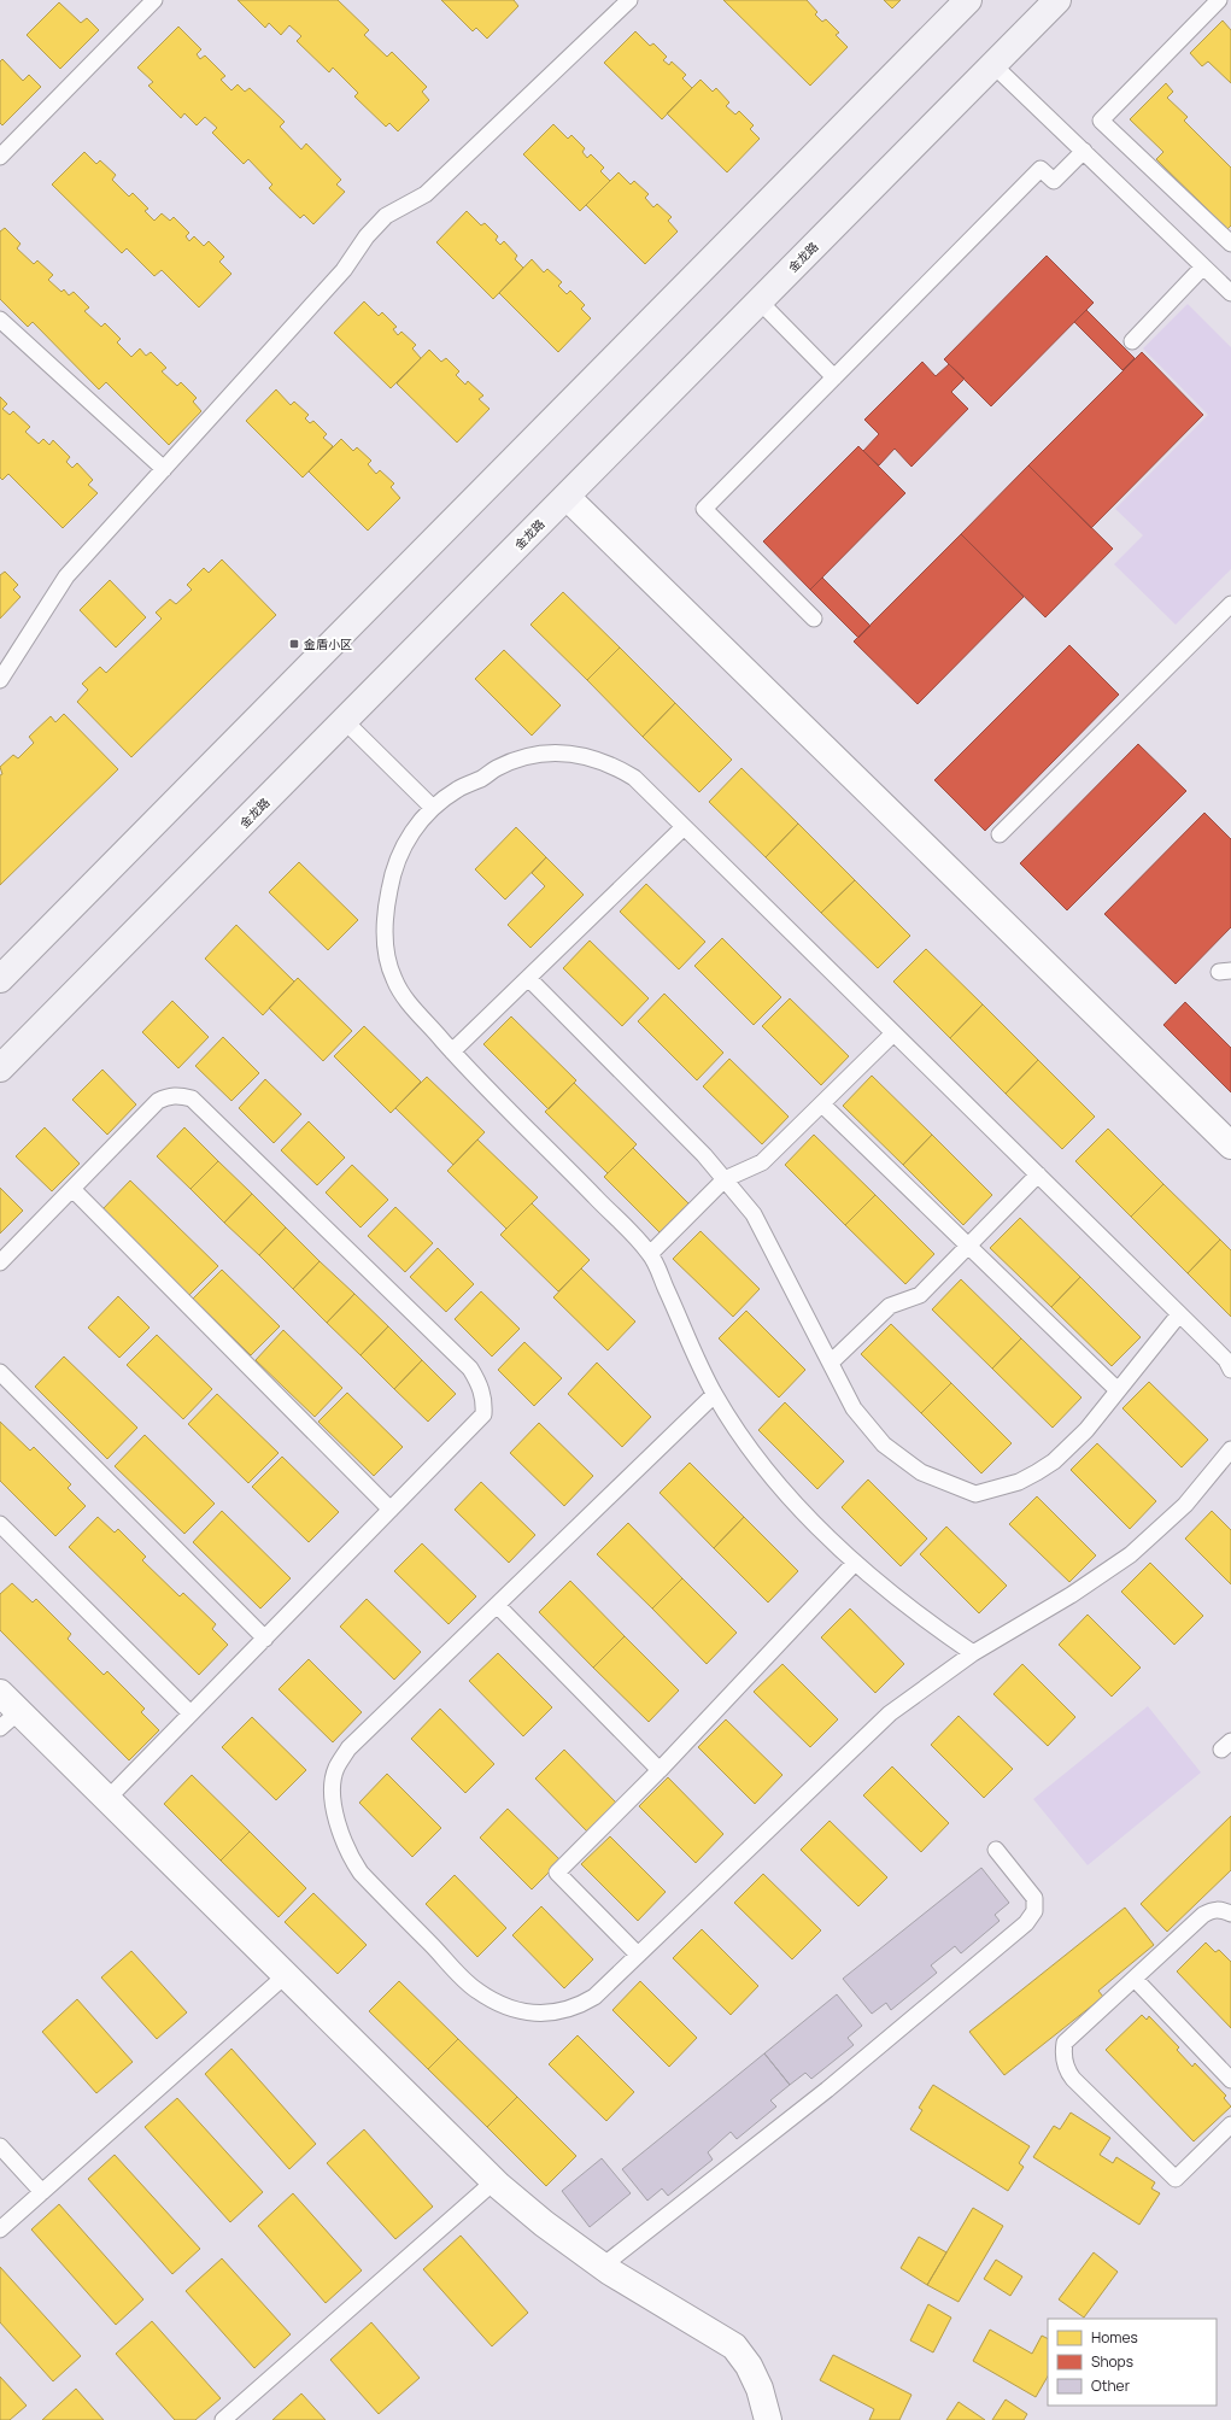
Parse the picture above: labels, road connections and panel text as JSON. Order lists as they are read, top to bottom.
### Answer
{
  "streets": {
    "main road": ["金龙路"]
  },
  "places": {
    "transit": ["金盾小区"]
  },
  "legend": ["Homes", "Shops", "Other"]
}
